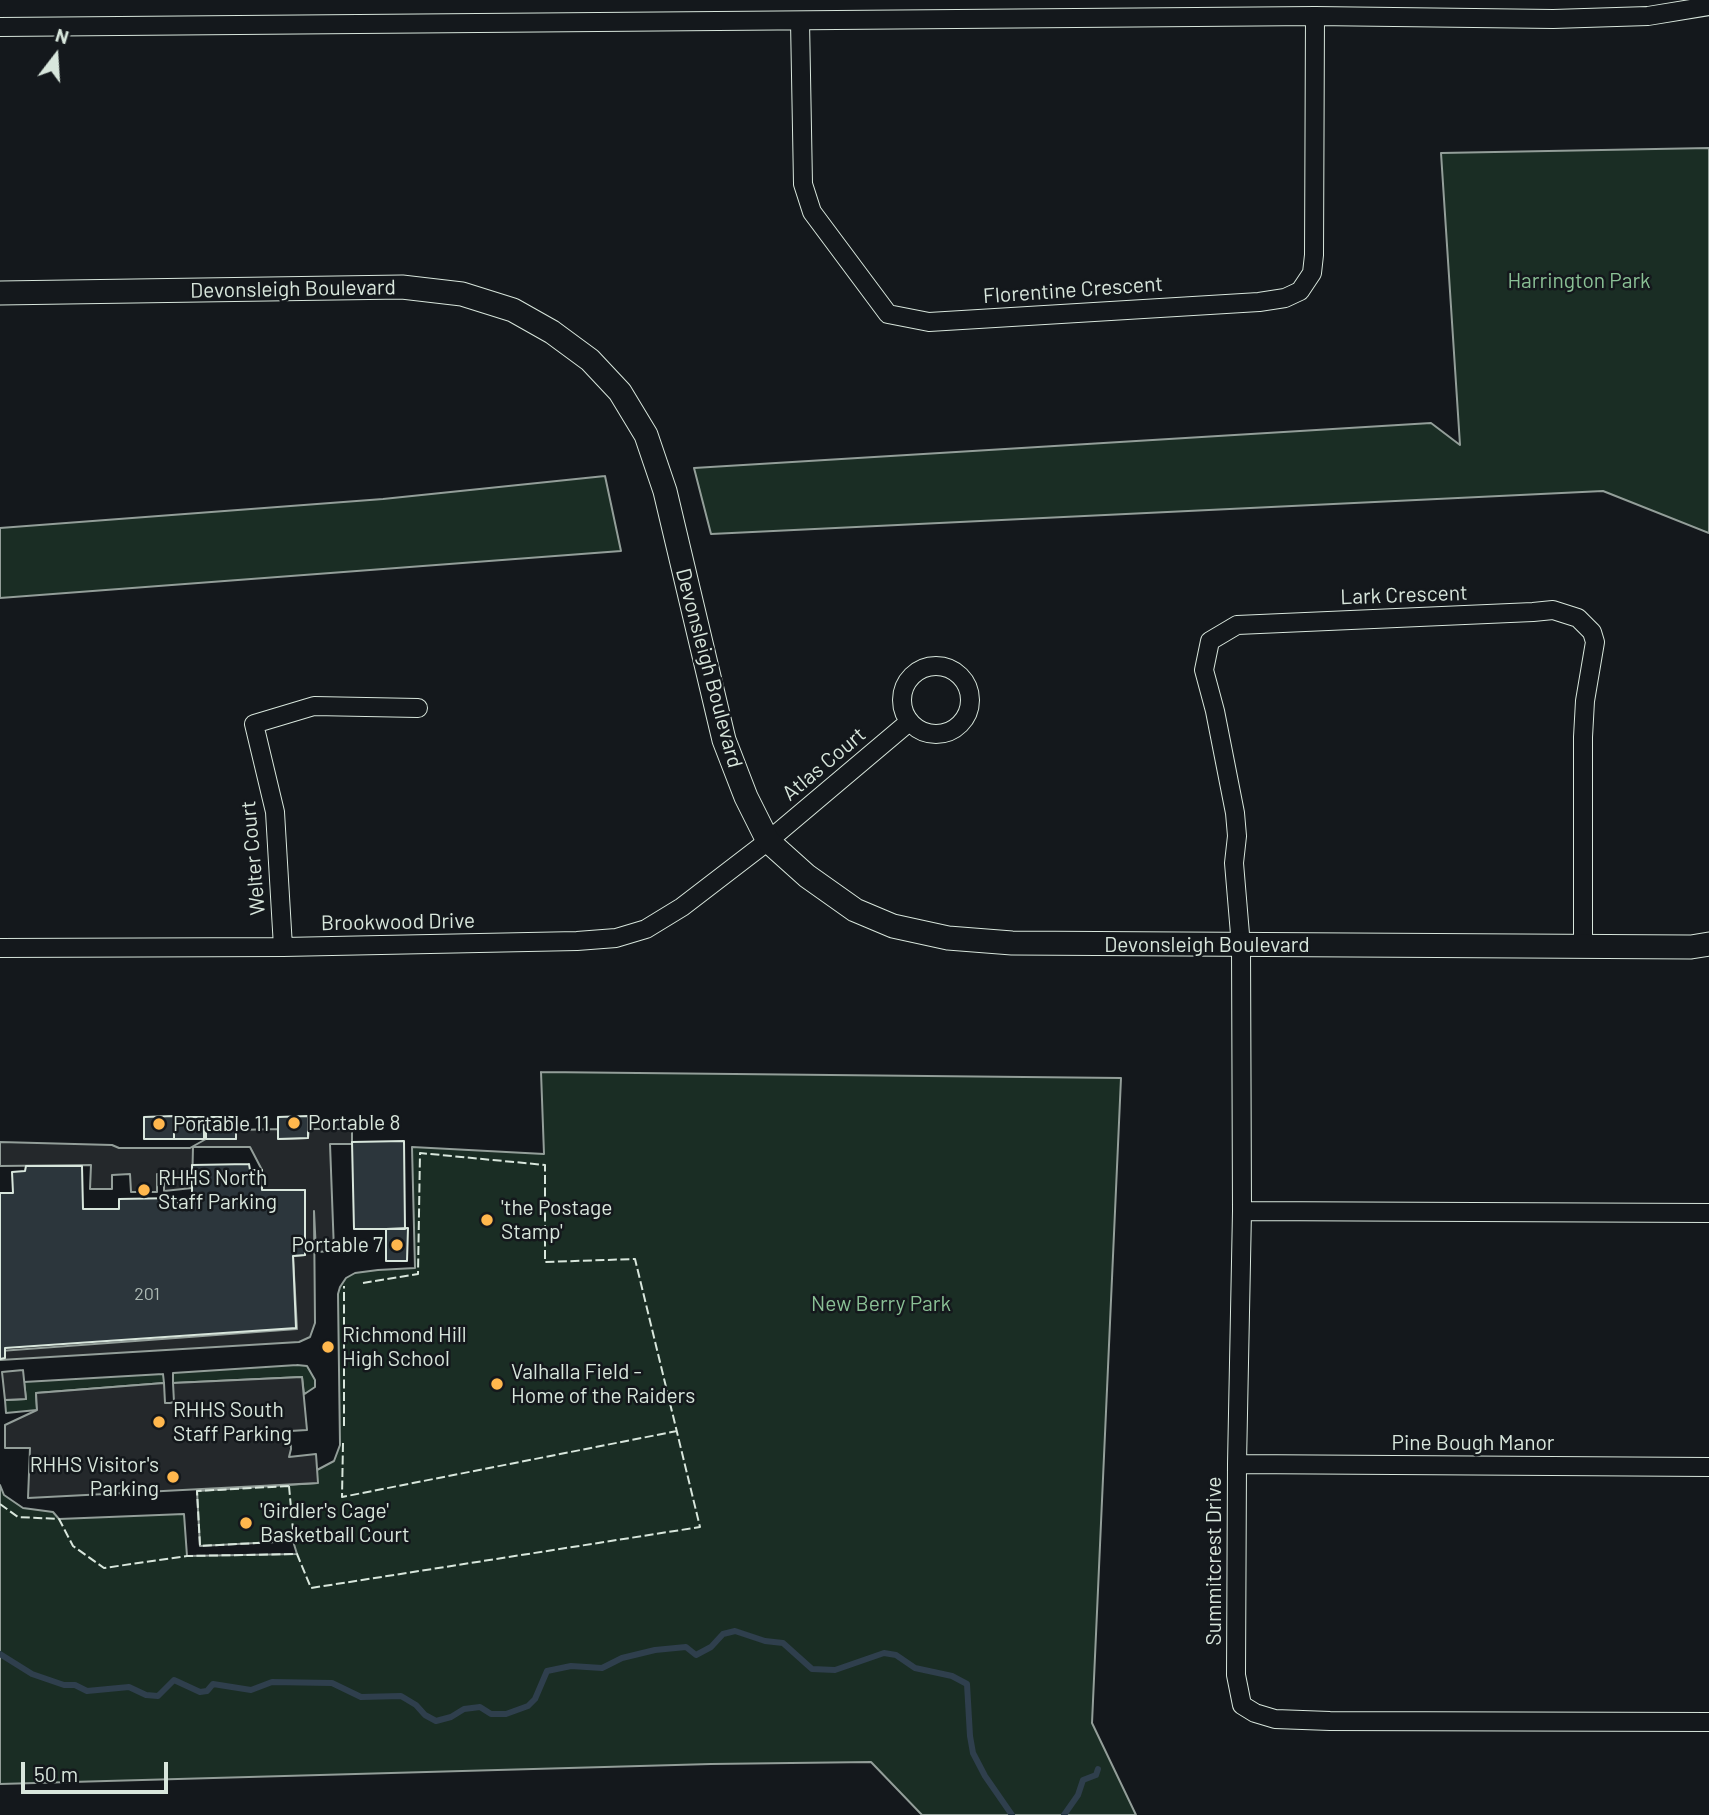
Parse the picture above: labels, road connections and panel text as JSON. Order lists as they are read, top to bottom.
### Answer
{
  "streets": {
    "street": [
      "Devonsleigh Boulevard",
      "Florentine Crescent",
      "Lark Crescent",
      "Atlas Court",
      "Welter Court",
      "Brookwood Drive",
      "Pine Bough Manor",
      "Summitcrest Drive"
    ]
  },
  "crossings": [
    ["Devonsleigh Boulevard", "Lark Crescent"],
    ["Devonsleigh Boulevard", "Atlas Court"],
    ["Devonsleigh Boulevard", "Brookwood Drive"],
    ["Devonsleigh Boulevard", "Summitcrest Drive"],
    ["Lark Crescent", "Summitcrest Drive"],
    ["Atlas Court", "Brookwood Drive"],
    ["Welter Court", "Brookwood Drive"],
    ["Pine Bough Manor", "Summitcrest Drive"]
  ],
  "parks": ["Harrington Park", "New Berry Park"],
  "places": [
    "Portable 8",
    "Portable 11",
    "RHHS North Staff Parking",
    "'the Postage Stamp'",
    "Portable 7",
    "Richmond Hill High School",
    "Valhalla Field - Home of the Raiders",
    "RHHS South Staff Parking",
    "RHHS Visitor's Parking",
    "'Girdler's Cage' Basketball Court"
  ],
  "house_numbers": ["201"],
  "scale_bar": "50 m",
  "north": "top"
}
